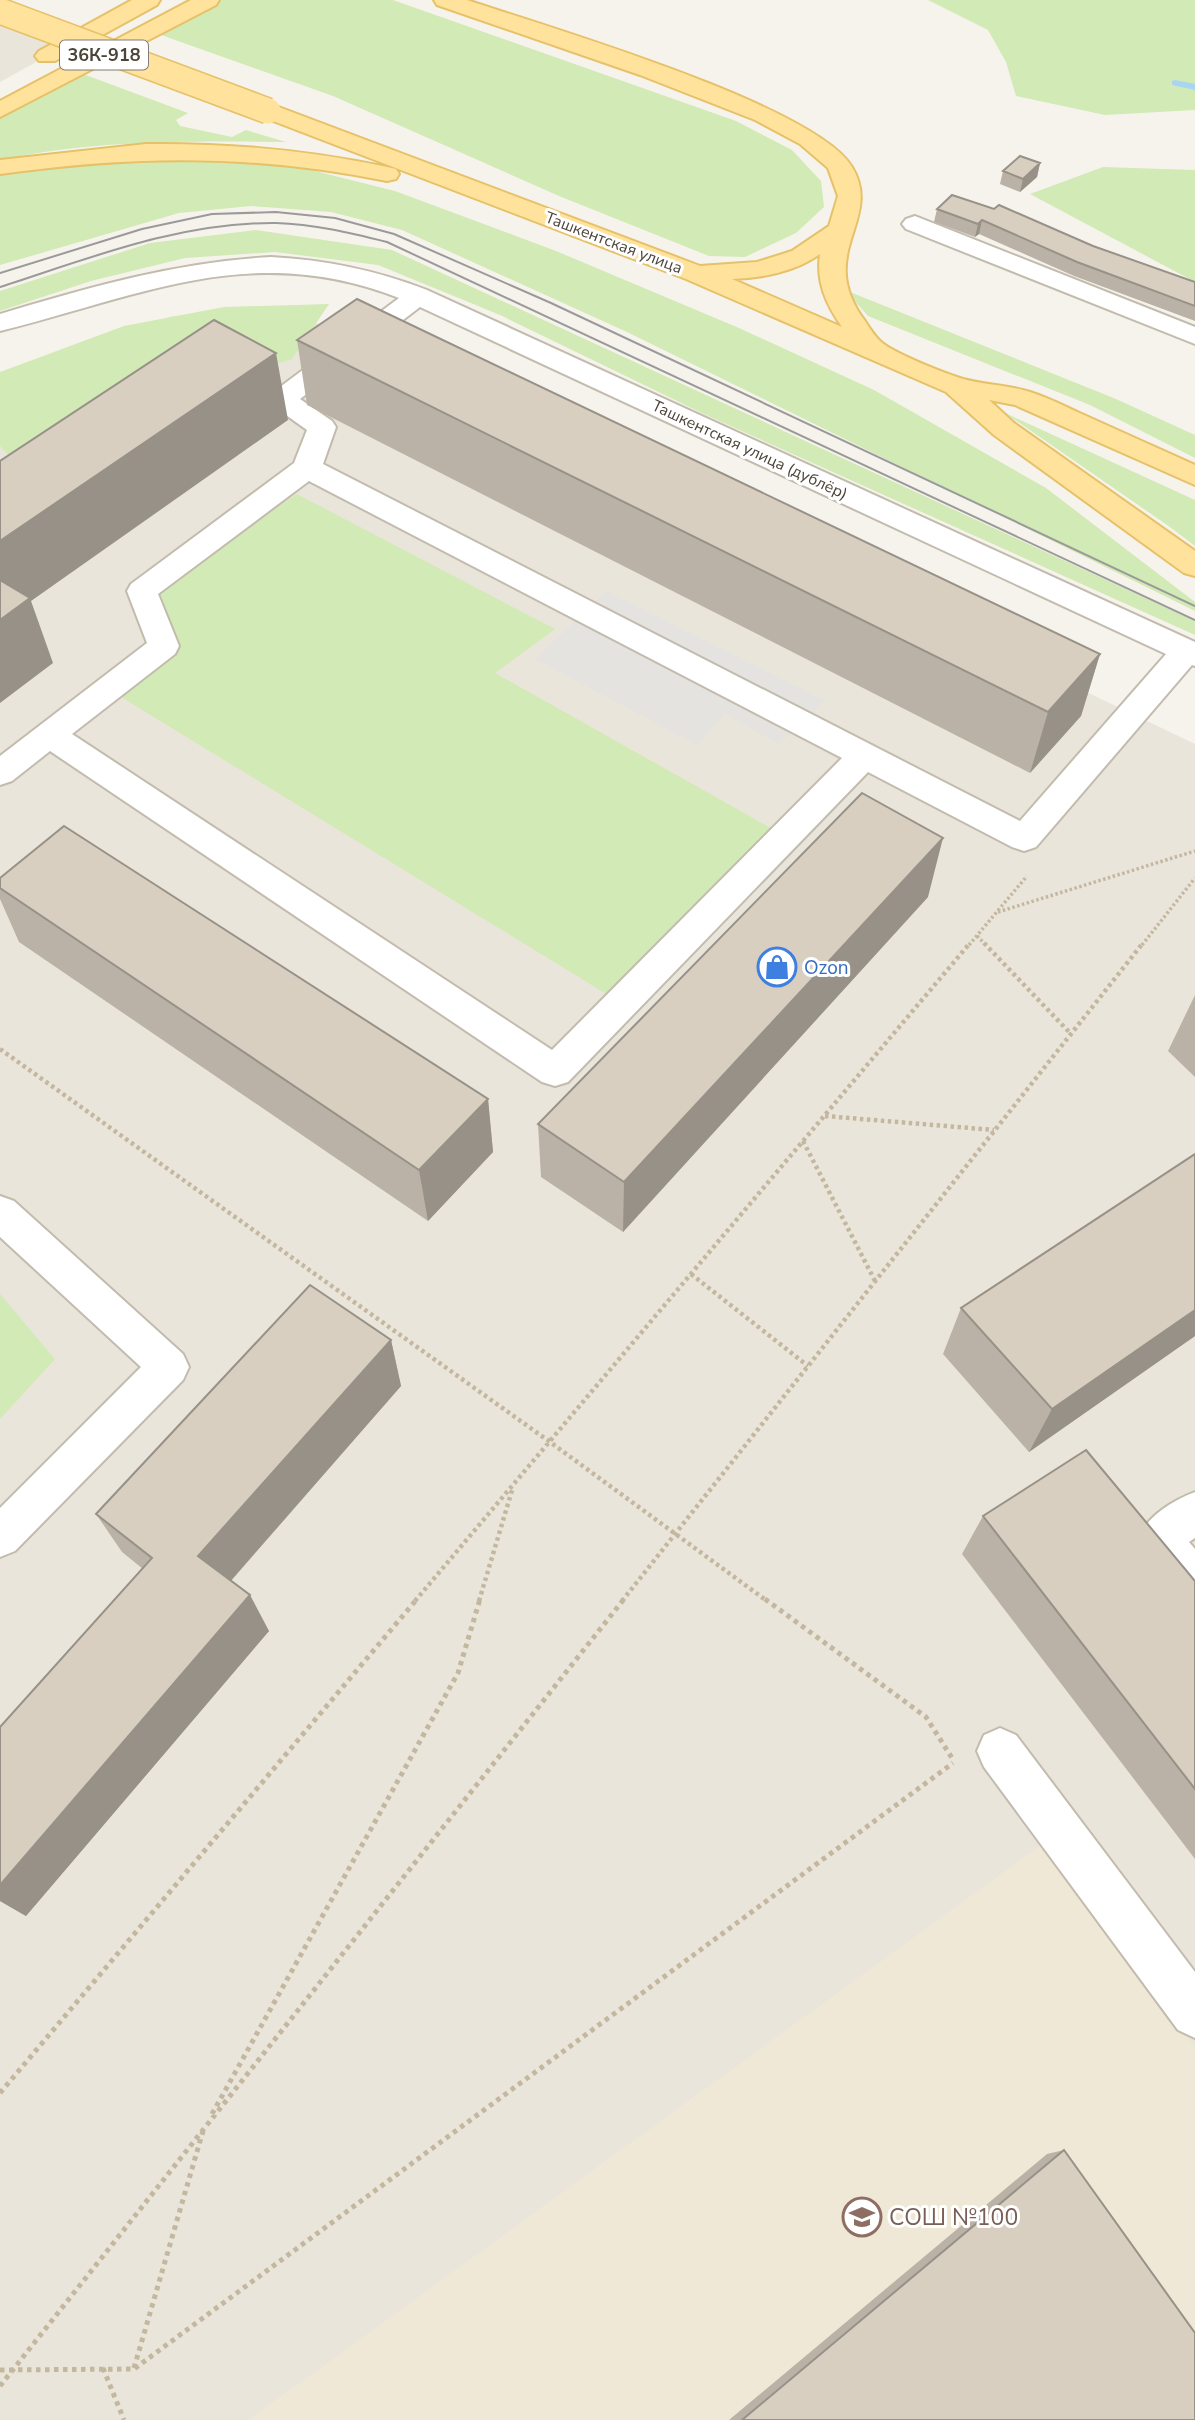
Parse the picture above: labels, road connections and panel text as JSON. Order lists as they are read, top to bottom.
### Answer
{
  "streets": {
    "main road": ["36К-918", "Ташкентская улица"],
    "street": ["Ташкентская улица (дублёр)"]
  },
  "places": {
    "shop": ["Ozon"],
    "school or university": ["СОШ №100"]
  }
}
